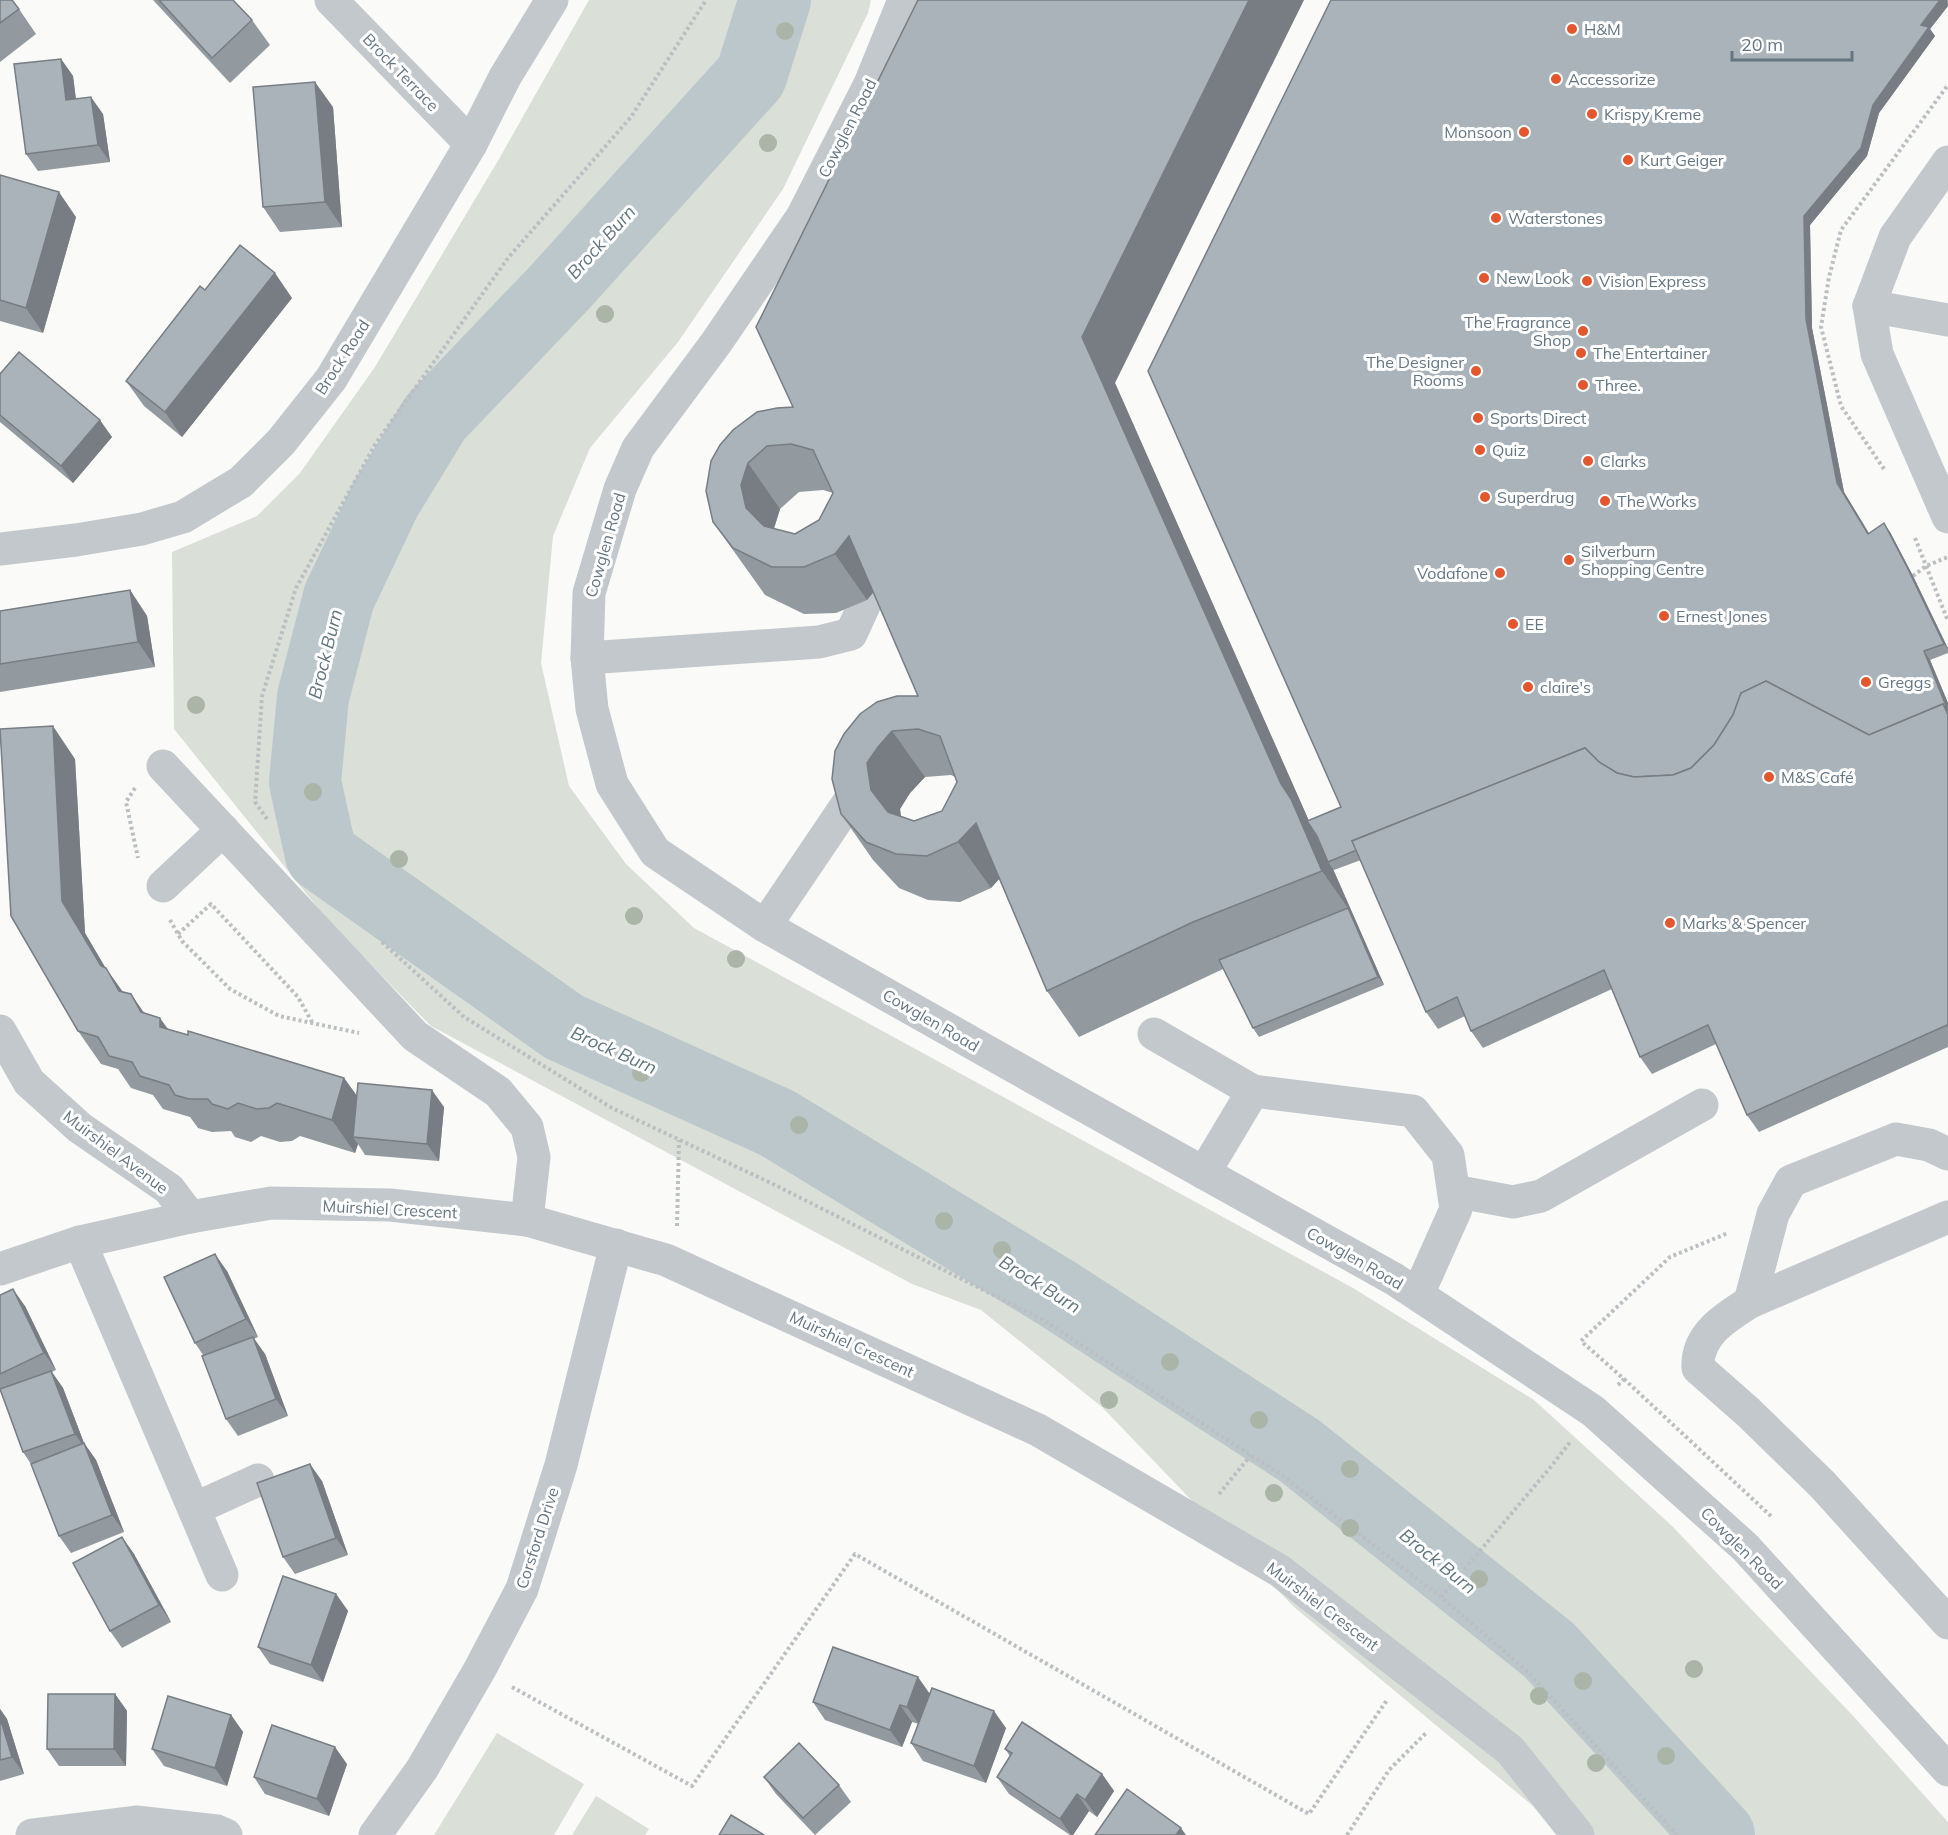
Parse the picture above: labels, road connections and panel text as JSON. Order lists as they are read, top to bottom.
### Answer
{
  "streets": {
    "street": [
      "Brock Terrace",
      "Cowglen Road",
      "Brock Road",
      "Muirshiel Avenue",
      "Muirshiel Crescent",
      "Corsford Drive"
    ]
  },
  "crossings": [
    ["Brock Terrace", "Brock Road"],
    ["Muirshiel Avenue", "Muirshiel Crescent"],
    ["Muirshiel Crescent", "Corsford Drive"]
  ],
  "water": ["Brock Burn"],
  "places": [
    "H&M",
    "Accessorize",
    "Krispy Kreme",
    "Monsoon",
    "Kurt Geiger",
    "Waterstones",
    "New Look",
    "Vision Express",
    "The Fragrance Shop",
    "The Entertainer",
    "The Designer Rooms",
    "Three.",
    "Sports Direct",
    "Quiz",
    "Clarks",
    "Superdrug",
    "The Works",
    "Silverburn Shopping Centre",
    "Vodafone",
    "Ernest Jones",
    "EE",
    "Greggs",
    "claire's",
    "M&S Café",
    "Marks & Spencer"
  ],
  "scale_bar": "20 m"
}
